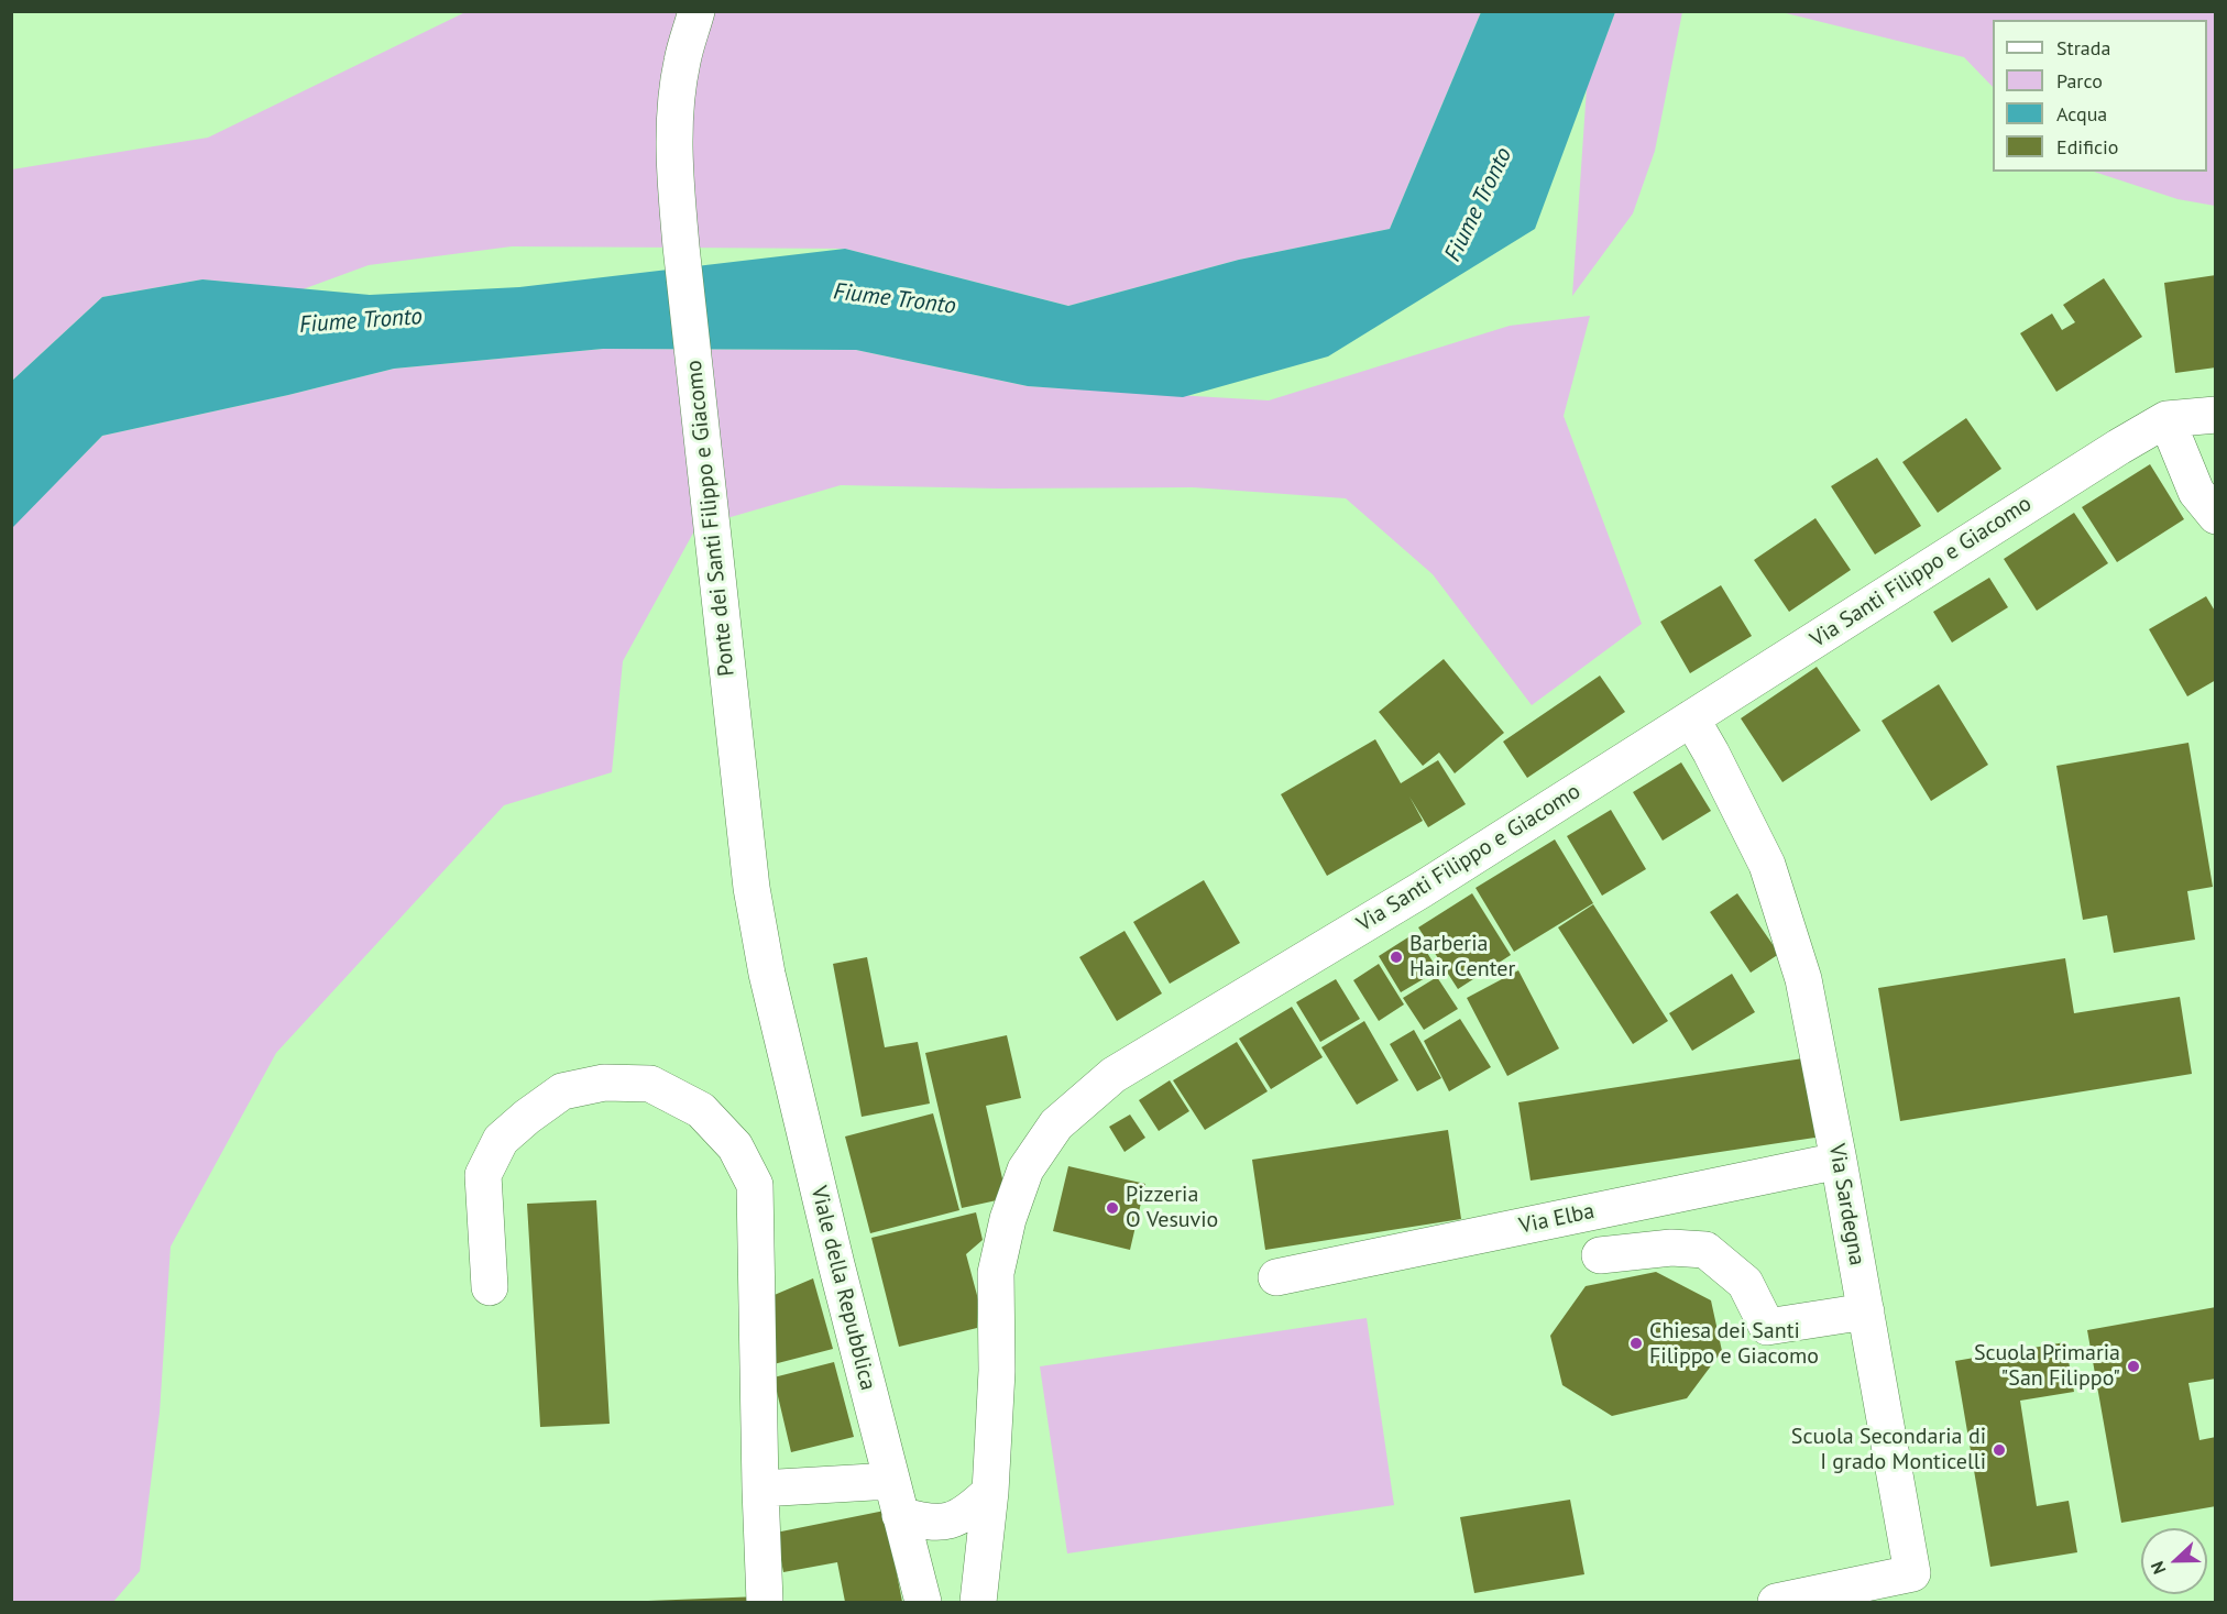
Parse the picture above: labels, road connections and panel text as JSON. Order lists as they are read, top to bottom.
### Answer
{
  "streets": {
    "street": [
      "Ponte dei Santi Filippo e Giacomo",
      "Via Santi Filippo e Giacomo",
      "Via Sardegna",
      "Via Elba",
      "Viale della Repubblica"
    ]
  },
  "crossings": [
    ["Ponte dei Santi Filippo e Giacomo", "Viale della Repubblica"],
    ["Via Santi Filippo e Giacomo", "Via Sardegna"],
    ["Via Sardegna", "Via Elba"]
  ],
  "water": ["Fiume Tronto"],
  "places": [
    "Barberia Hair Center",
    "Pizzeria O Vesuvio",
    "Chiesa dei Santi Filippo e Giacomo",
    "Scuola Primaria \"San Filippo\"",
    "Scuola Secondaria di I grado Monticelli"
  ],
  "legend": [
    "Strada",
    "Parco",
    "Acqua",
    "Edificio"
  ],
  "north": "left"
}
